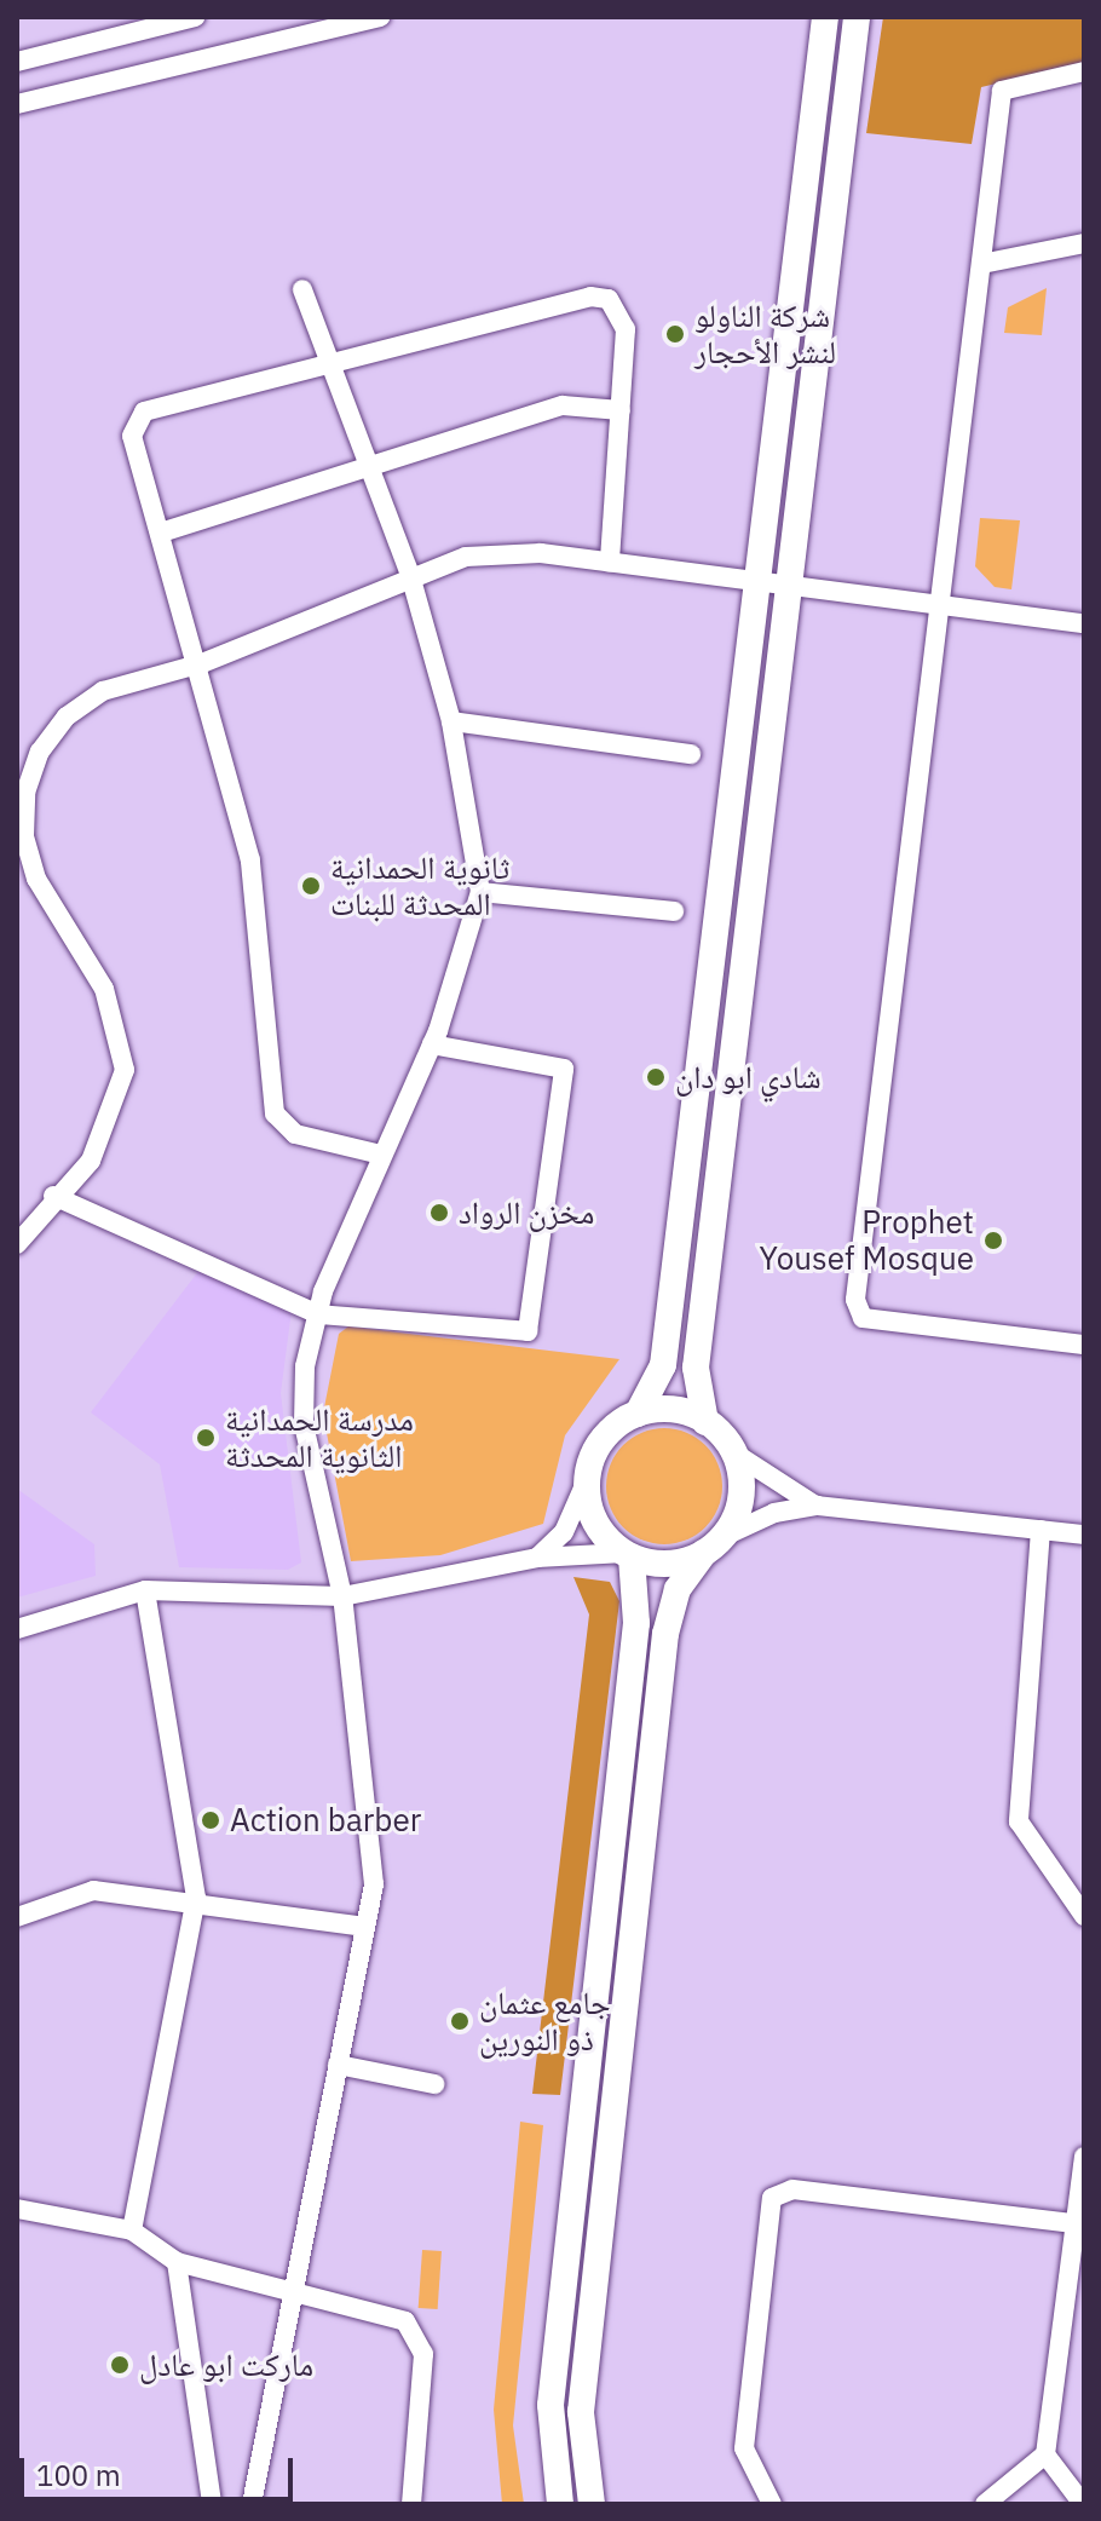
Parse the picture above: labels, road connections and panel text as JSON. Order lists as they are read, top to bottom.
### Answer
{
  "places": [
    "شركة الناولو لنشر الأحجار",
    "ثانوية الحمدانية المحدثة للبنات",
    "شادي ابو دان",
    "مخزن الرواد",
    "Prophet Yousef Mosque",
    "مدرسة الحمدانية الثانوية المحدثة",
    "Action barber",
    "جامع عثمان ذو النورين",
    "ماركت ابو عادل"
  ],
  "scale_bar": "100 m"
}
